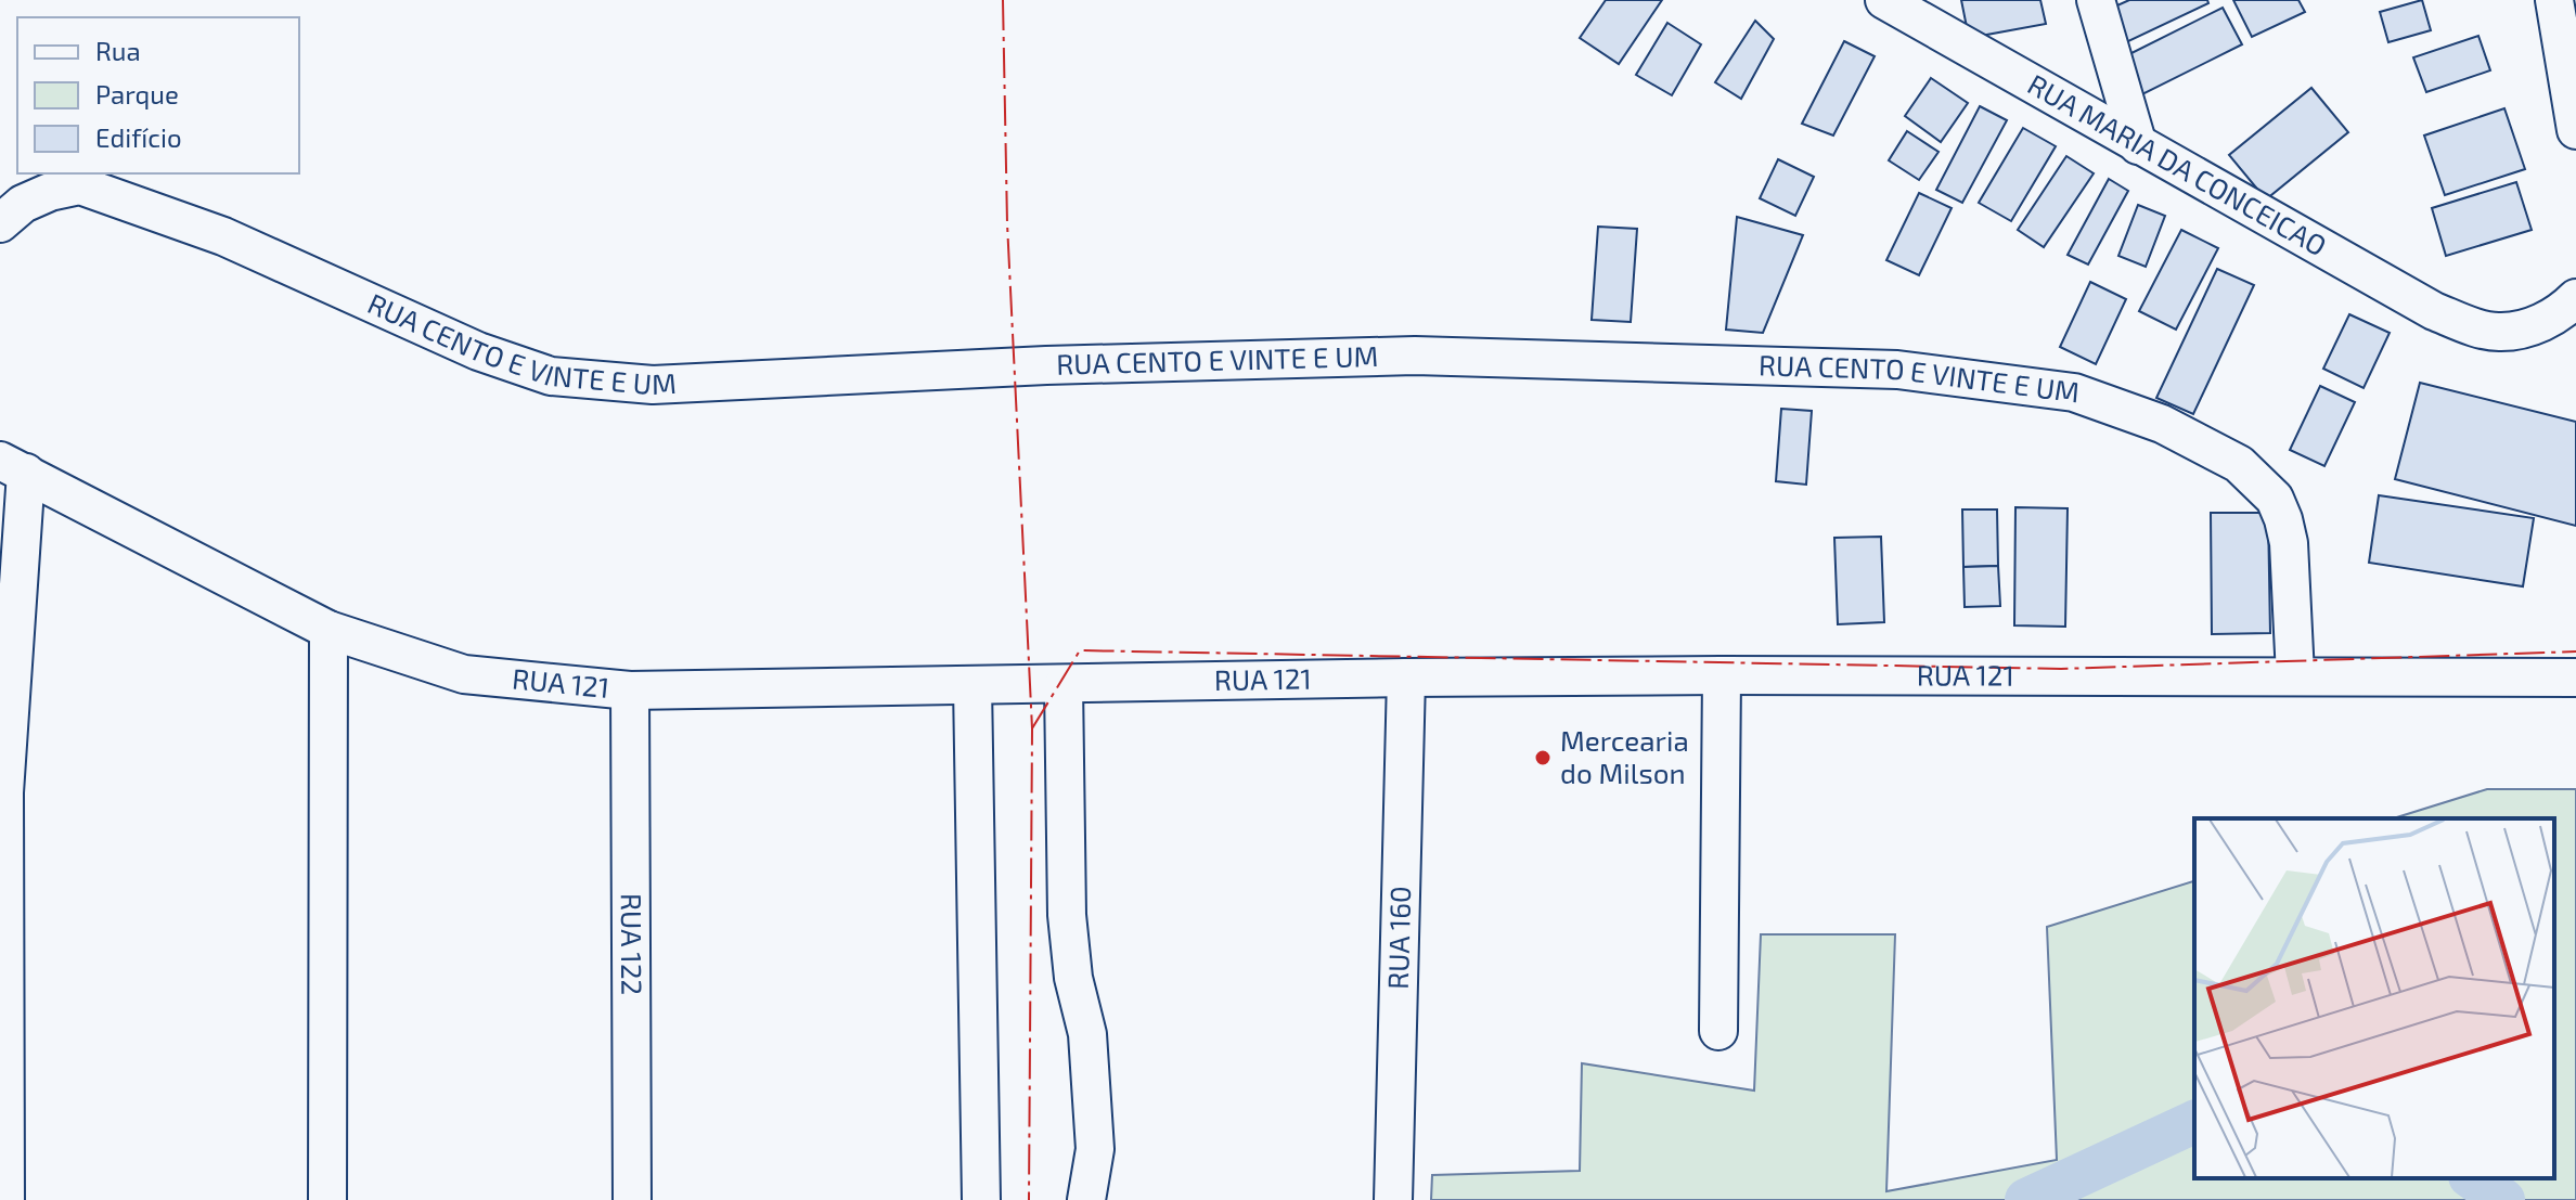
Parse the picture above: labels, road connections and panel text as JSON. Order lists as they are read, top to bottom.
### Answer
{
  "streets": {
    "street": [
      "RUA MARIA DA CONCEICAO",
      "RUA CENTO E VINTE E UM",
      "RUA 121",
      "RUA 160",
      "RUA 122"
    ]
  },
  "crossings": [
    ["RUA CENTO E VINTE E UM", "RUA 121"],
    ["RUA 121", "RUA 160"],
    ["RUA 121", "RUA 122"]
  ],
  "places": ["Mercearia do Milson"],
  "legend": ["Rua", "Parque", "Edifício"]
}
